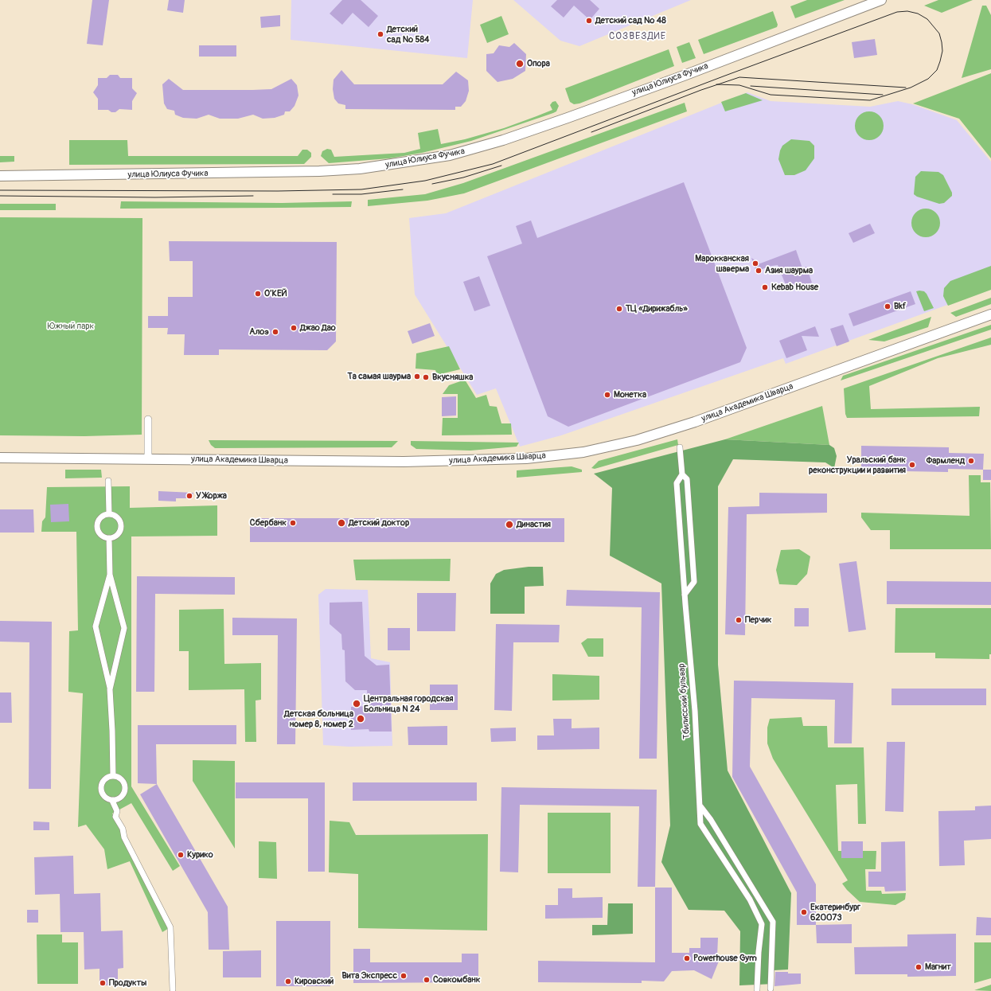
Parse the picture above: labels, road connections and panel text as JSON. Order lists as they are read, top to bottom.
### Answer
{
  "streets": {
    "street": ["улица Юлиуса Фучика", "улица Академика Шварца", "Тбилисский бульвар"]
  },
  "districts": ["СОЗВЕЗДИЕ"],
  "parks": ["Южный парк"],
  "places": [
    "Детский сад № 48",
    "Детский сад № 584",
    "Опора",
    "Марокканская шаверма",
    "Азия шаурма",
    "Kebab House",
    "О’КЕЙ",
    "Bkf",
    "ТЦ «Дирижабль»",
    "Джао Дао",
    "Алоэ",
    "Та самая шаурма",
    "Вкусняшка",
    "Монетка",
    "Фармленд",
    "Уральский банк реконструкции и развития",
    "У Жоржа",
    "Сбербанк",
    "Детский доктор",
    "Династия",
    "Перчик",
    "Центральная городская Больница N 24",
    "Детская больница номер 8, номер 2",
    "Курико",
    "Екатеринбург 620073",
    "Powerhouse Gym",
    "Магнит",
    "Вита Экспресс",
    "Совкомбанк",
    "Кировский",
    "Продукты"
  ]
}
